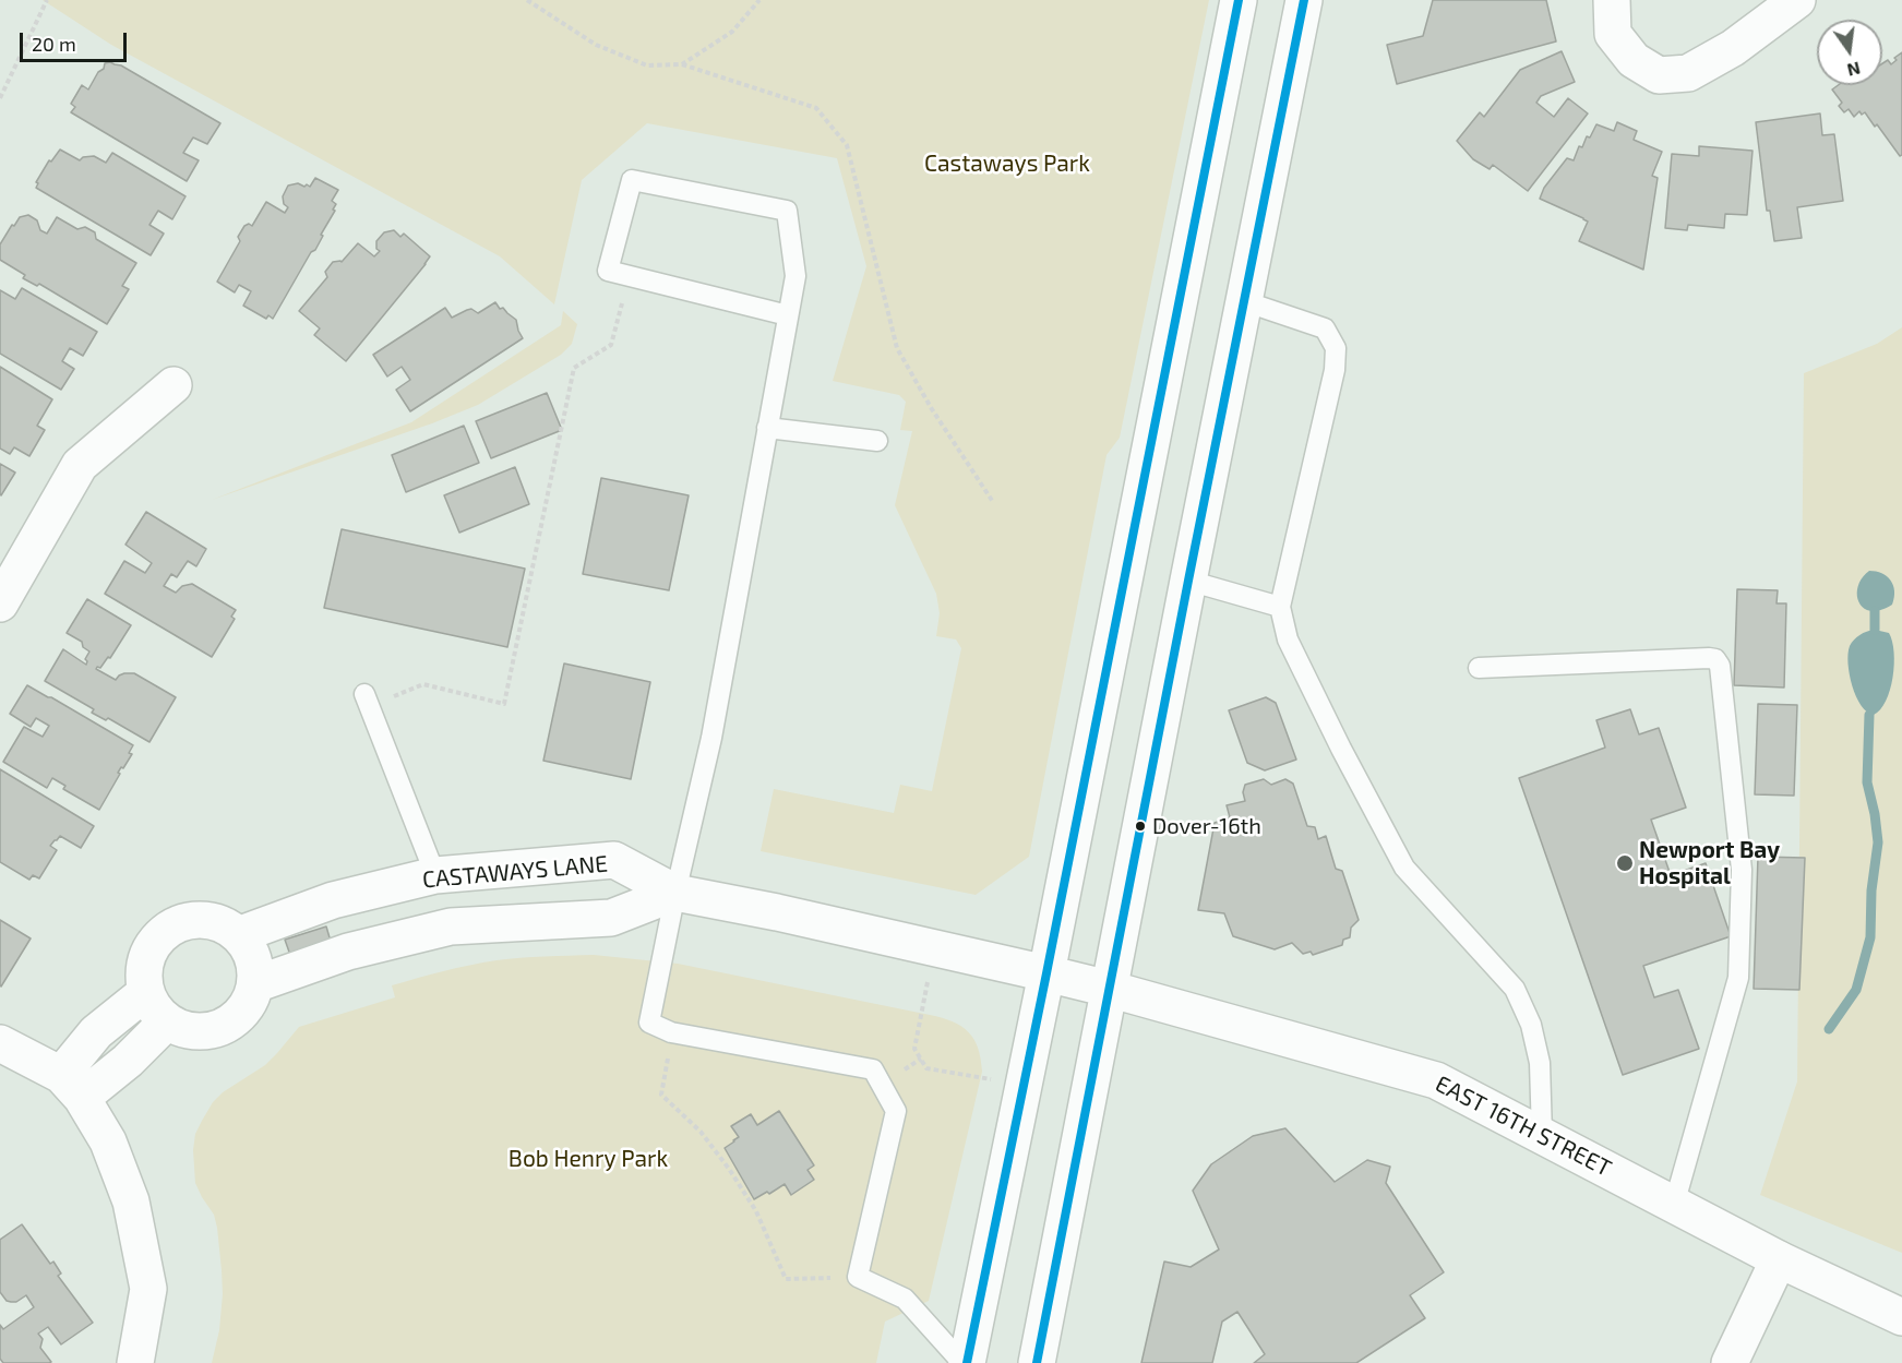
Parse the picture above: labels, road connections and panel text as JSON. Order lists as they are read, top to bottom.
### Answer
{
  "streets": {
    "street": ["CASTAWAYS LANE", "EAST 16TH STREET"]
  },
  "crossings": [
    ["CASTAWAYS LANE", "EAST 16TH STREET"]
  ],
  "parks": ["Castaways Park", "Bob Henry Park"],
  "places": ["Dover-16th", "Newport Bay Hospital"],
  "scale_bar": "20 m",
  "north": "bottom"
}
